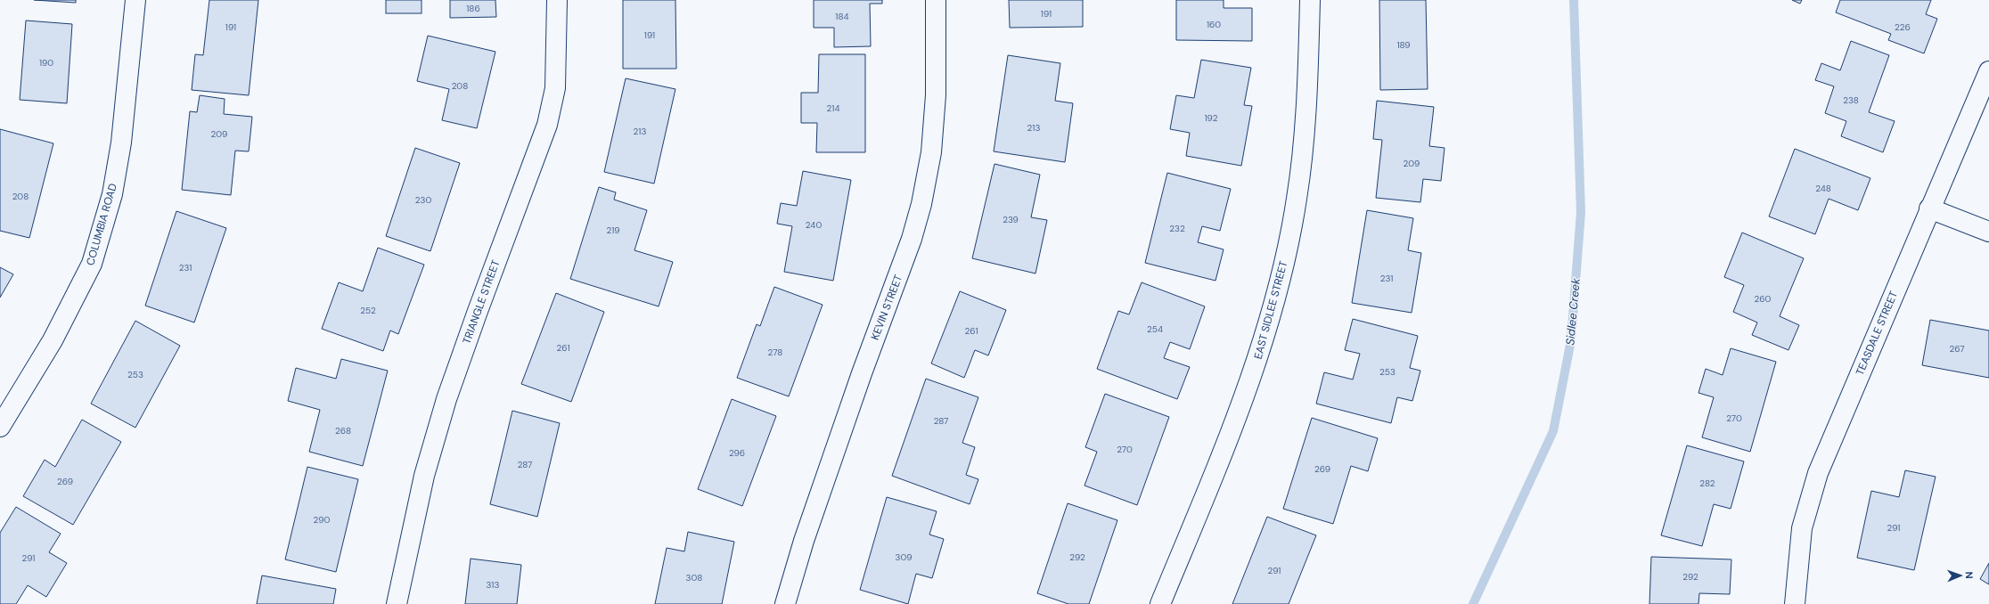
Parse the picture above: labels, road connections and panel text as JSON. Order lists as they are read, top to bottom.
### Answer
{
  "streets": {
    "street": [
      "COLUMBIA ROAD",
      "TRIANGLE STREET",
      "KEVIN STREET",
      "EAST SIDLEE STREET",
      "TEASDALE STREET"
    ]
  },
  "water": ["Sidlee Creek"],
  "house_numbers": [
    "186",
    "191",
    "184",
    "160",
    "191",
    "226",
    "191",
    "189",
    "190",
    "208",
    "238",
    "214",
    "192",
    "213",
    "213",
    "209",
    "209",
    "248",
    "208",
    "230",
    "239",
    "240",
    "232",
    "219",
    "231",
    "231",
    "260",
    "252",
    "254",
    "261",
    "261",
    "267",
    "278",
    "253",
    "253",
    "270",
    "287",
    "268",
    "270",
    "296",
    "287",
    "269",
    "269",
    "282",
    "290",
    "291",
    "309",
    "292",
    "291",
    "291",
    "292",
    "308",
    "313"
  ],
  "north": "right"
}
